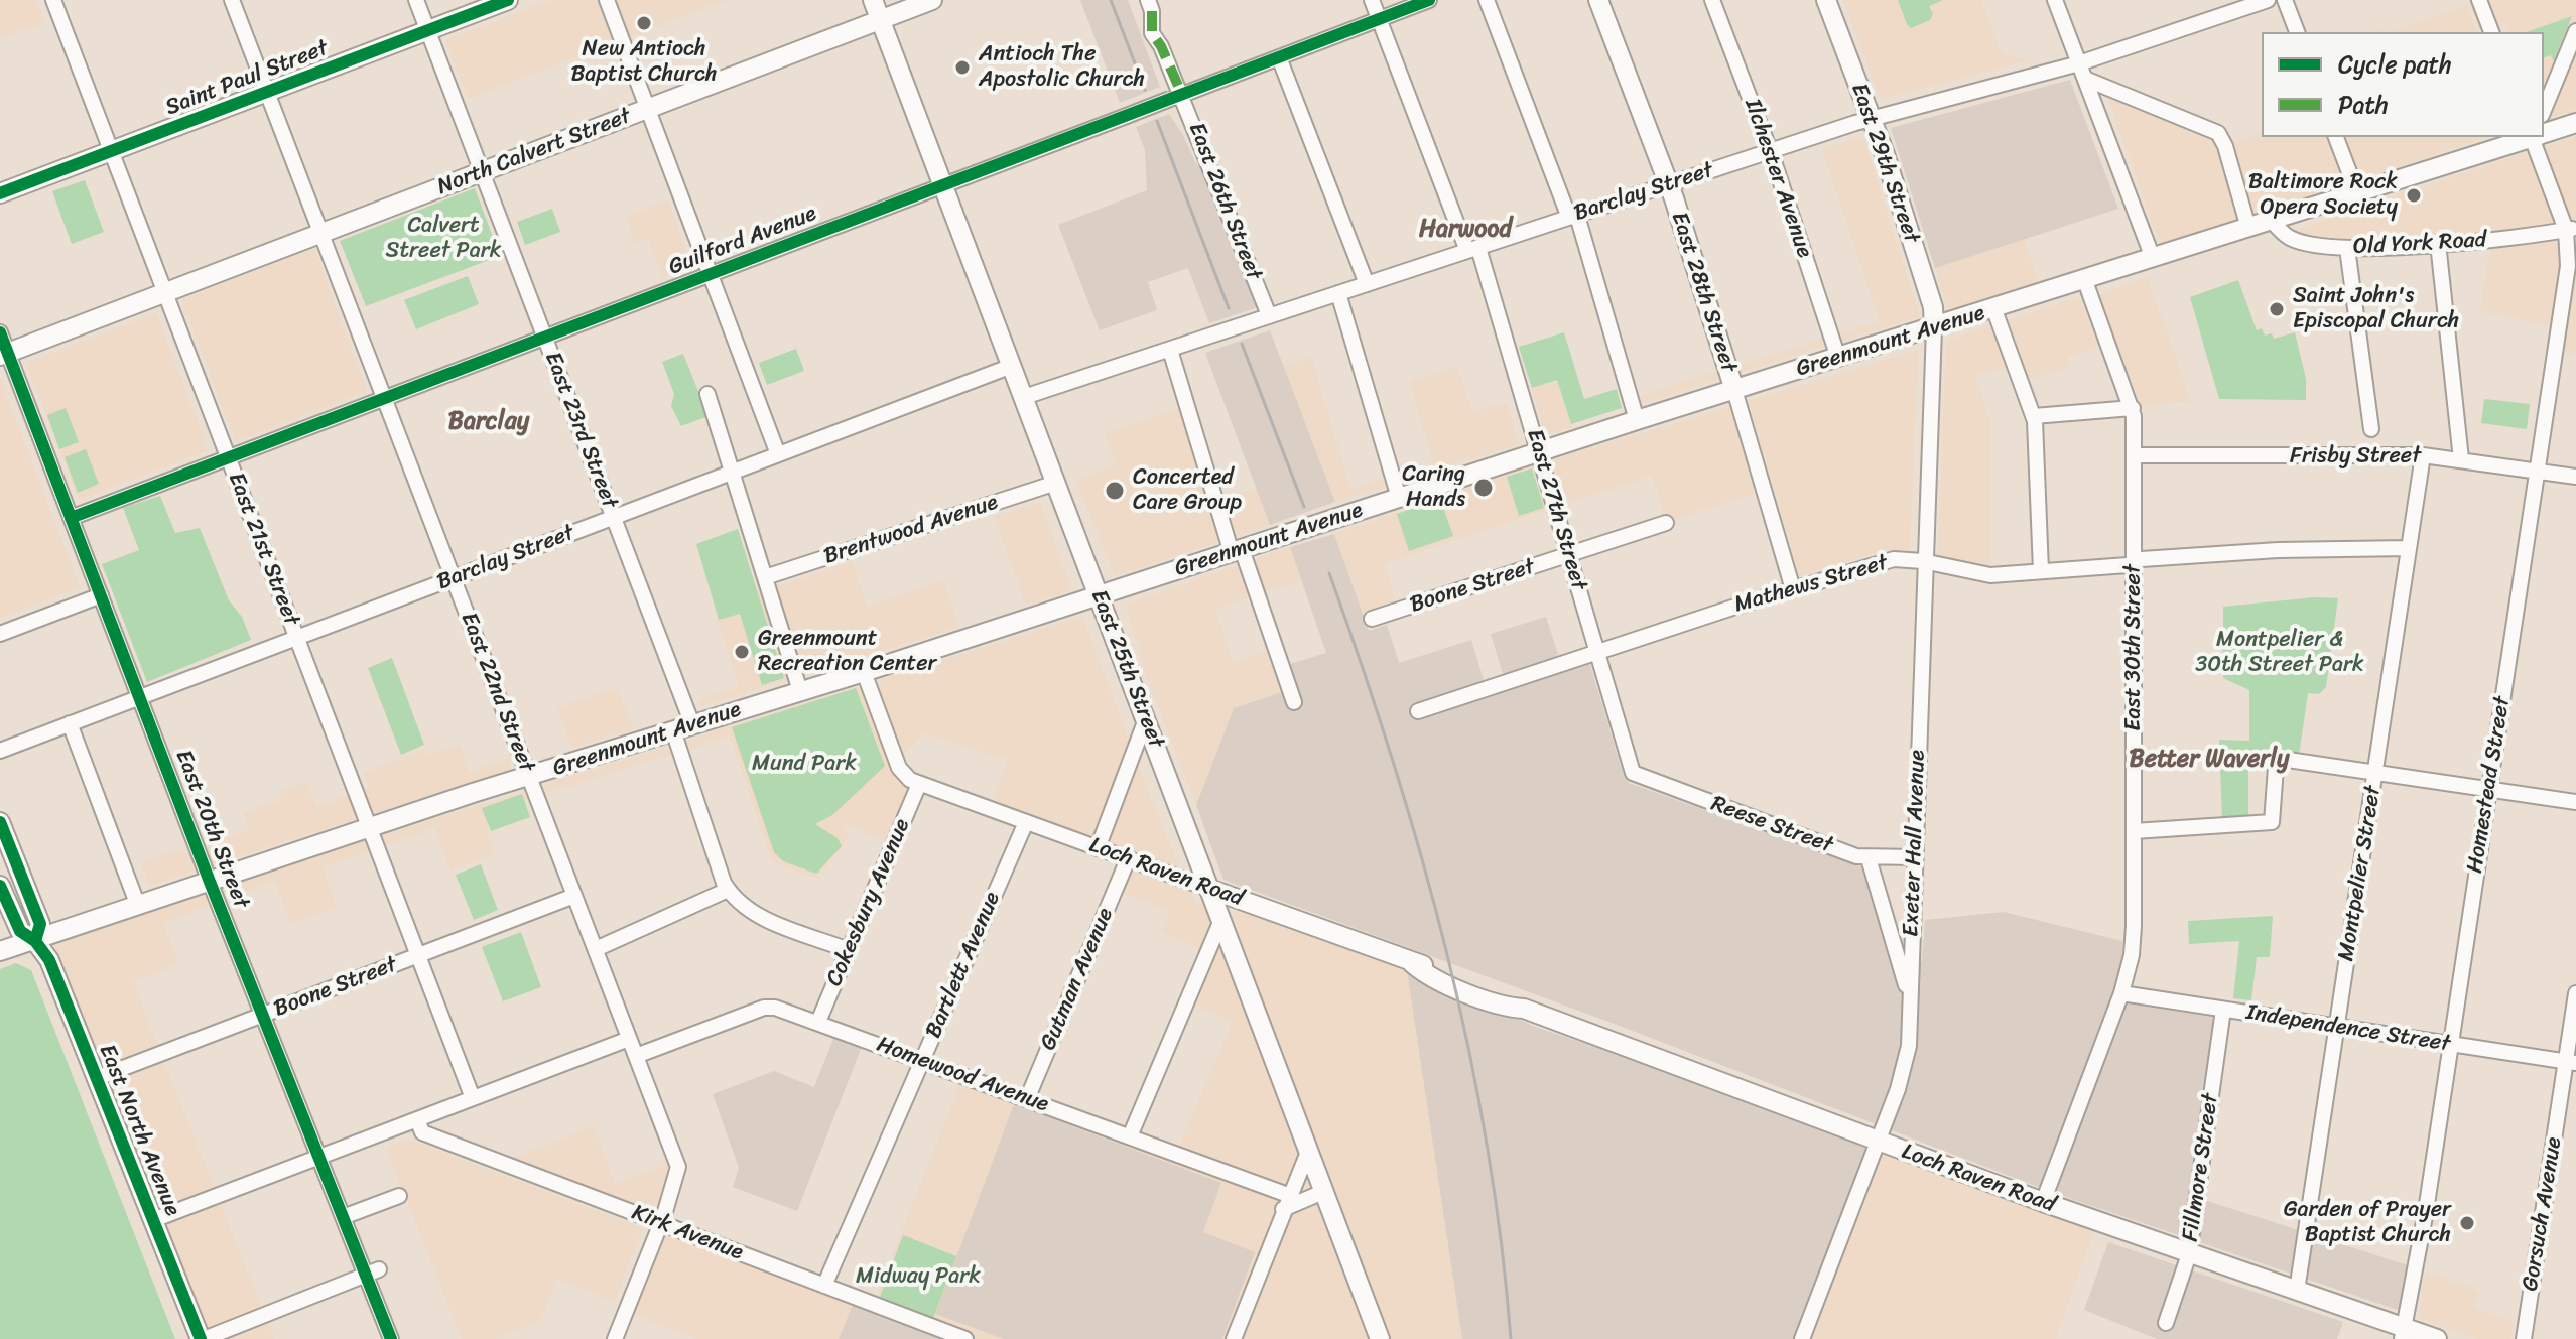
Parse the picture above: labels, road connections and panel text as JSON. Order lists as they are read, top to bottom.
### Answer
{
  "streets": {
    "main road": [
      "Saint Paul Street",
      "North Calvert Street",
      "East 29th Street",
      "East 28th Street",
      "Greenmount Avenue",
      "East 25th Street",
      "Loch Raven Road",
      "East North Avenue"
    ],
    "street": [
      "Ilchester Avenue",
      "Barclay Street",
      "East 26th Street",
      "Guilford Avenue",
      "Old York Road",
      "East 23rd Street",
      "Frisby Street",
      "East 27th Street",
      "Brentwood Avenue",
      "East 21st Street",
      "Mathews Street",
      "Boone Street",
      "East 30th Street",
      "East 22nd Street",
      "Homestead Street",
      "Reese Street",
      "East 20th Street",
      "Exeter Hall Avenue",
      "Montpelier Street",
      "Cokesbury Avenue",
      "Bartlett Avenue",
      "Gutman Avenue",
      "Independence Street",
      "Homewood Avenue",
      "Fillmore Street",
      "Gorsuch Avenue",
      "Kirk Avenue"
    ]
  },
  "crossings": [
    ["Saint Paul Street", "East 23rd Street"],
    ["Saint Paul Street", "East 21st Street"],
    ["Saint Paul Street", "East 22nd Street"],
    ["North Calvert Street", "East 23rd Street"],
    ["North Calvert Street", "East 21st Street"],
    ["North Calvert Street", "East 25th Street"],
    ["North Calvert Street", "East 22nd Street"],
    ["North Calvert Street", "East 20th Street"],
    ["East 29th Street", "Barclay Street"],
    ["East 29th Street", "Greenmount Avenue"],
    ["East 29th Street", "Exeter Hall Avenue"],
    ["Ilchester Avenue", "Barclay Street"],
    ["Ilchester Avenue", "Greenmount Avenue"],
    ["Barclay Street", "East 26th Street"],
    ["Barclay Street", "East 28th Street"],
    ["Barclay Street", "East 23rd Street"],
    ["Barclay Street", "East 27th Street"],
    ["Barclay Street", "East 21st Street"],
    ["Barclay Street", "East 25th Street"],
    ["Barclay Street", "East 22nd Street"],
    ["Barclay Street", "East 20th Street"],
    ["East 26th Street", "Guilford Avenue"],
    ["Guilford Avenue", "East 23rd Street"],
    ["Guilford Avenue", "East 27th Street"],
    ["Guilford Avenue", "East 21st Street"],
    ["Guilford Avenue", "East 25th Street"],
    ["Guilford Avenue", "East 22nd Street"],
    ["Guilford Avenue", "East 20th Street"],
    ["Old York Road", "Greenmount Avenue"],
    ["Old York Road", "Homestead Street"],
    ["East 28th Street", "Greenmount Avenue"],
    ["East 28th Street", "Mathews Street"],
    ["Greenmount Avenue", "East 23rd Street"],
    ["Greenmount Avenue", "East 27th Street"],
    ["Greenmount Avenue", "East 21st Street"],
    ["Greenmount Avenue", "East 30th Street"],
    ["Greenmount Avenue", "East 25th Street"],
    ["Greenmount Avenue", "East 22nd Street"],
    ["Greenmount Avenue", "East 20th Street"],
    ["Greenmount Avenue", "Exeter Hall Avenue"],
    ["Greenmount Avenue", "East North Avenue"],
    ["Frisby Street", "East 30th Street"],
    ["Frisby Street", "Homestead Street"],
    ["Frisby Street", "Montpelier Street"],
    ["East 27th Street", "Mathews Street"],
    ["East 27th Street", "Boone Street"],
    ["East 27th Street", "Reese Street"],
    ["Brentwood Avenue", "East 25th Street"],
    ["East 21st Street", "Boone Street"],
    ["Mathews Street", "East 30th Street"],
    ["Mathews Street", "Exeter Hall Avenue"],
    ["Mathews Street", "Montpelier Street"],
    ["Boone Street", "East 22nd Street"],
    ["Boone Street", "East 20th Street"],
    ["Boone Street", "East North Avenue"],
    ["East 30th Street", "Loch Raven Road"],
    ["East 30th Street", "Independence Street"],
    ["East 25th Street", "Loch Raven Road"],
    ["East 22nd Street", "Homewood Avenue"],
    ["East 22nd Street", "Kirk Avenue"],
    ["Homestead Street", "Loch Raven Road"],
    ["Homestead Street", "Independence Street"],
    ["Reese Street", "Exeter Hall Avenue"],
    ["Exeter Hall Avenue", "Loch Raven Road"],
    ["Loch Raven Road", "Montpelier Street"],
    ["Loch Raven Road", "Cokesbury Avenue"],
    ["Loch Raven Road", "Bartlett Avenue"],
    ["Loch Raven Road", "Gutman Avenue"],
    ["Loch Raven Road", "Fillmore Street"],
    ["Montpelier Street", "Independence Street"],
    ["Cokesbury Avenue", "Homewood Avenue"],
    ["Bartlett Avenue", "Homewood Avenue"],
    ["Bartlett Avenue", "Kirk Avenue"],
    ["Gutman Avenue", "Homewood Avenue"],
    ["Independence Street", "Fillmore Street"],
    ["Independence Street", "Gorsuch Avenue"]
  ],
  "districts": ["Harwood", "Barclay", "Better Waverly"],
  "parks": [
    "Calvert Street Park",
    "Montpelier & 30th Street Park",
    "Mund Park",
    "Midway Park"
  ],
  "places": [
    "New Antioch Baptist Church",
    "Antioch The Apostolic Church",
    "Baltimore Rock Opera Society",
    "Saint John's Episcopal Church",
    "Caring Hands",
    "Concerted Care Group",
    "Greenmount Recreation Center",
    "Garden of Prayer Baptist Church"
  ],
  "legend": ["Cycle path", "Path"]
}
